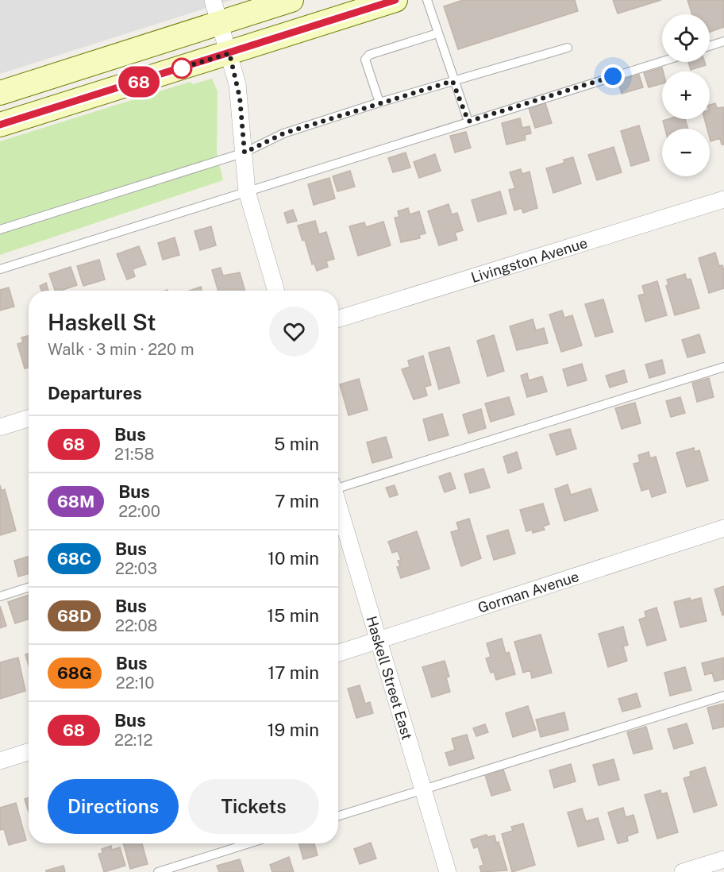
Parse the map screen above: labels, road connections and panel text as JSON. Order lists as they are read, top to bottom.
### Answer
{
  "streets": {
    "street": ["Livingston Avenue", "Gorman Avenue", "Haskell Street East"]
  },
  "crossings": [
    ["Gorman Avenue", "Haskell Street East"]
  ],
  "lines": ["bus line 68"],
  "page": {
    "on_map": "68",
    "map_buttons": ["+", "−"],
    "heading": [
      ["Haskell St", "Walk · 3 min · 220 m"],
      "Departures"
    ],
    "list": [
      {
        "mark": "68",
        "name": "Bus",
        "note": "21:58",
        "value": "5 min"
      },
      {
        "mark": "68M",
        "name": "Bus",
        "note": "22:00",
        "value": "7 min"
      },
      {
        "mark": "68C",
        "name": "Bus",
        "note": "22:03",
        "value": "10 min"
      },
      {
        "mark": "68D",
        "name": "Bus",
        "note": "22:08",
        "value": "15 min"
      },
      {
        "mark": "68G",
        "name": "Bus",
        "note": "22:10",
        "value": "17 min"
      },
      {
        "mark": "68",
        "name": "Bus",
        "note": "22:12",
        "value": "19 min"
      }
    ],
    "buttons": ["Directions", "Tickets"]
  }
}
